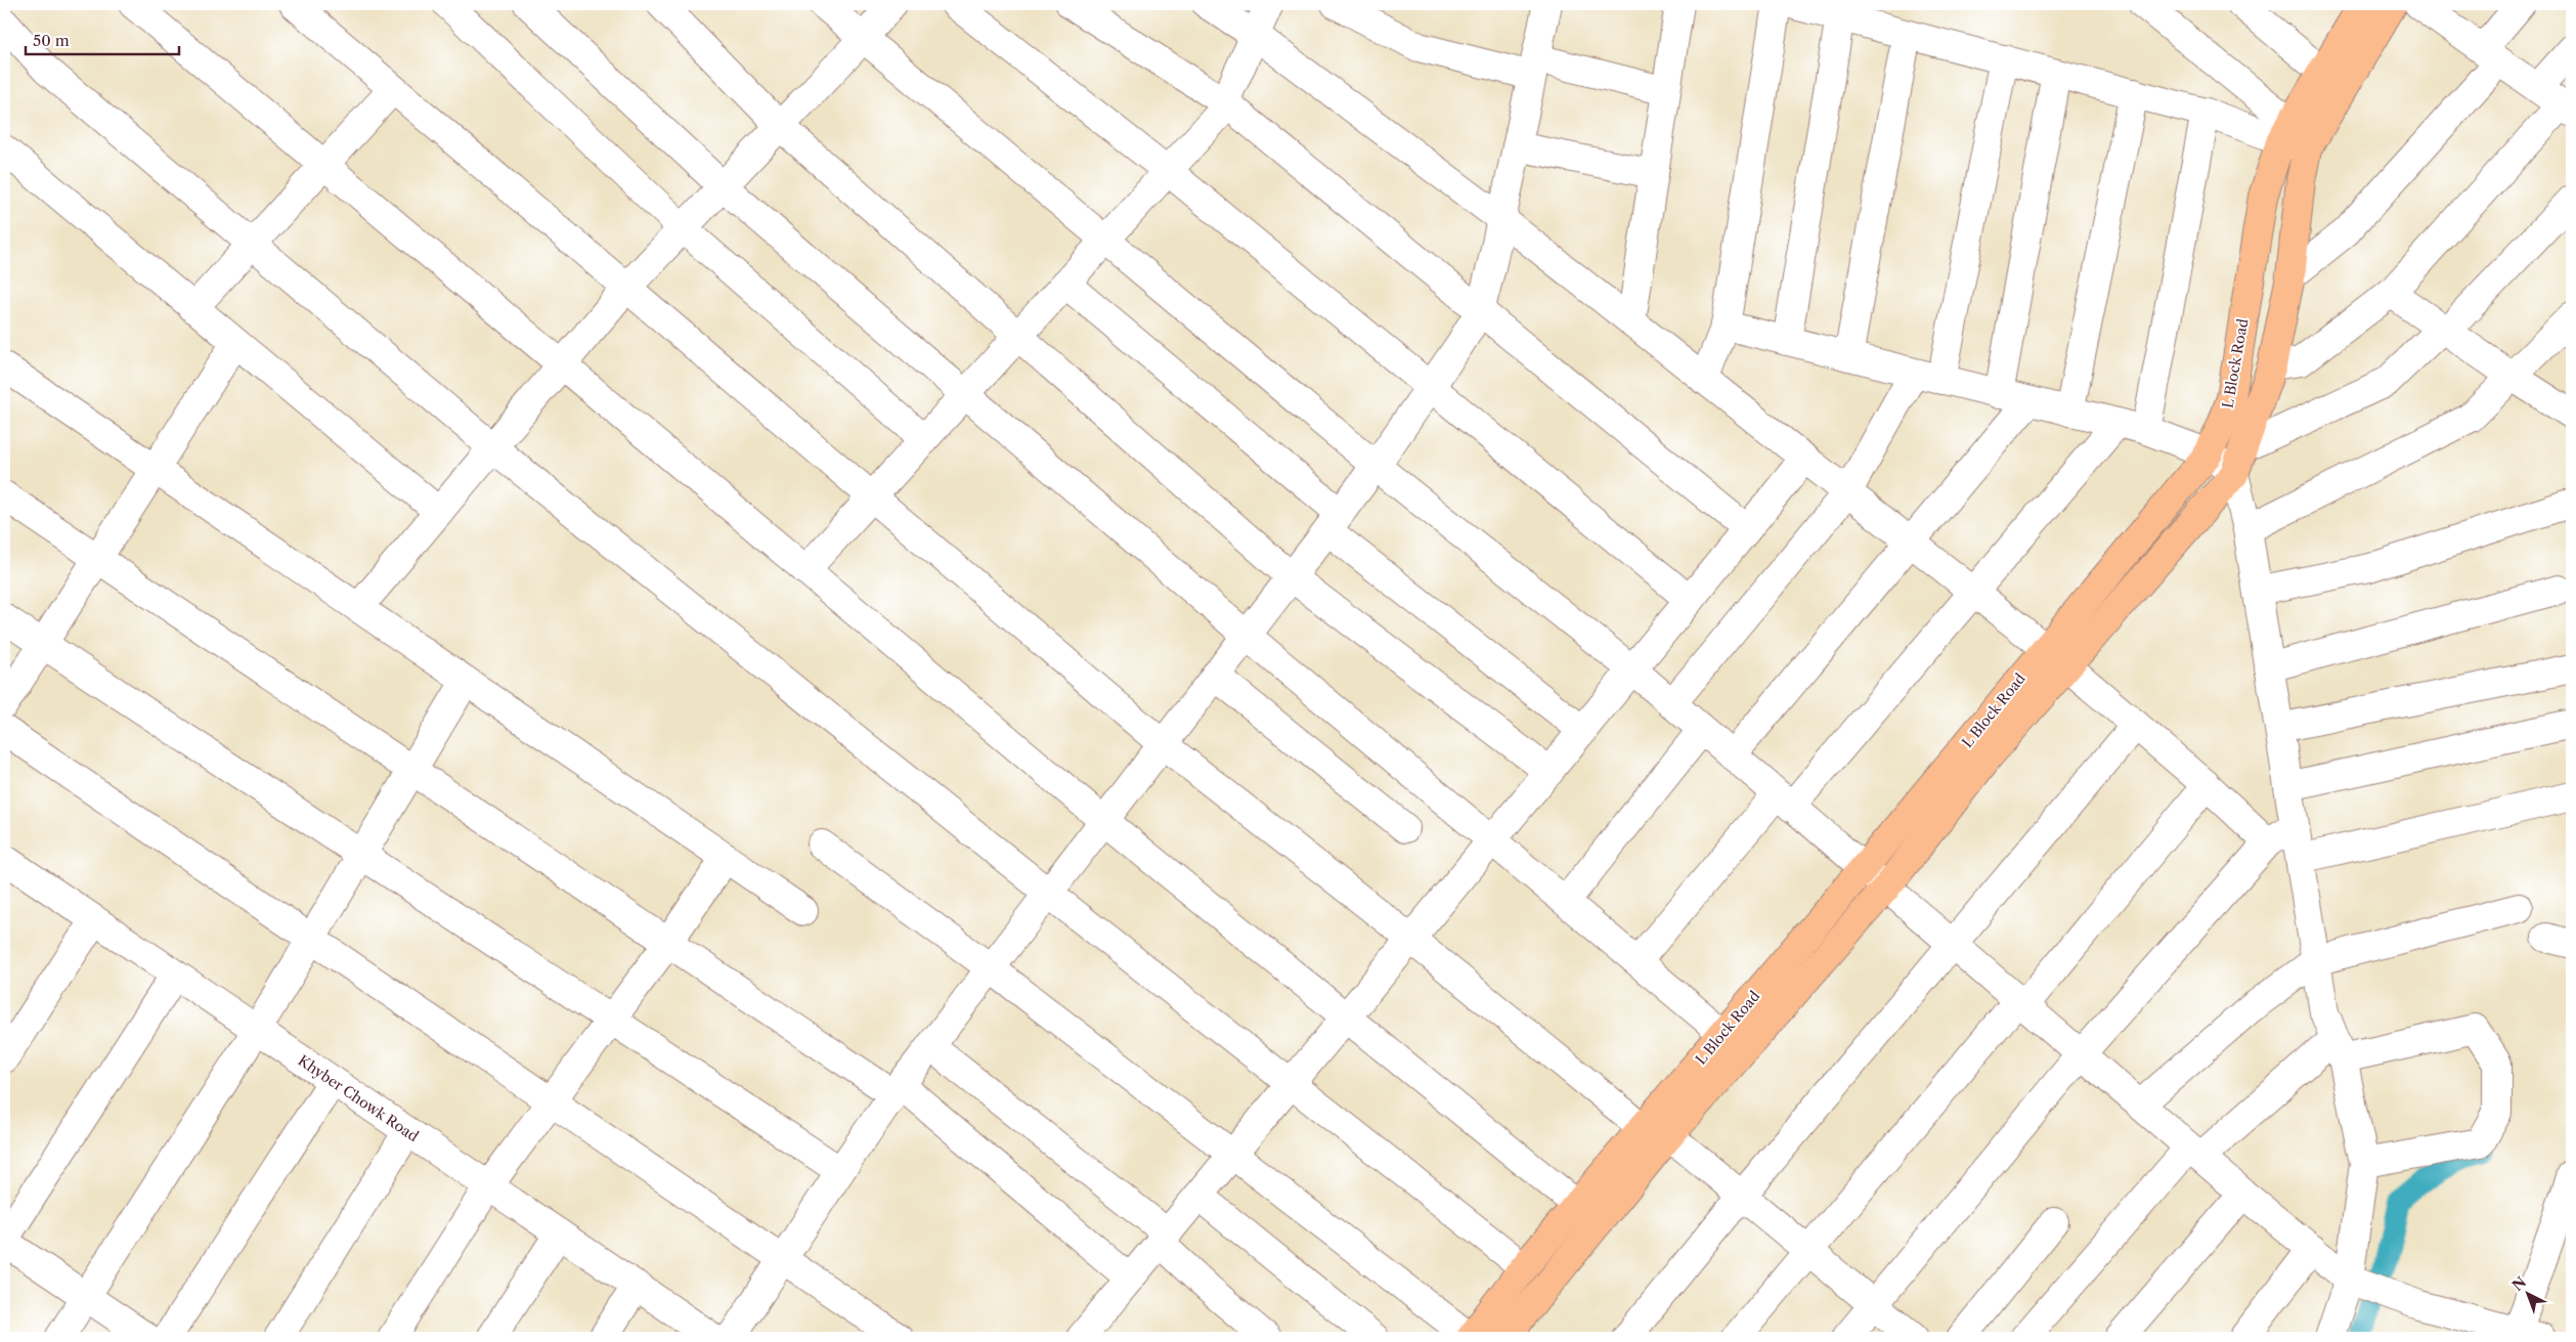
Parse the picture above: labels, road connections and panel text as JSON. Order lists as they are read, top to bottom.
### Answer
{
  "streets": {
    "main road": ["L Block Road"],
    "street": ["Khyber Chowk Road"]
  },
  "scale_bar": "50 m",
  "north": "top left"
}
